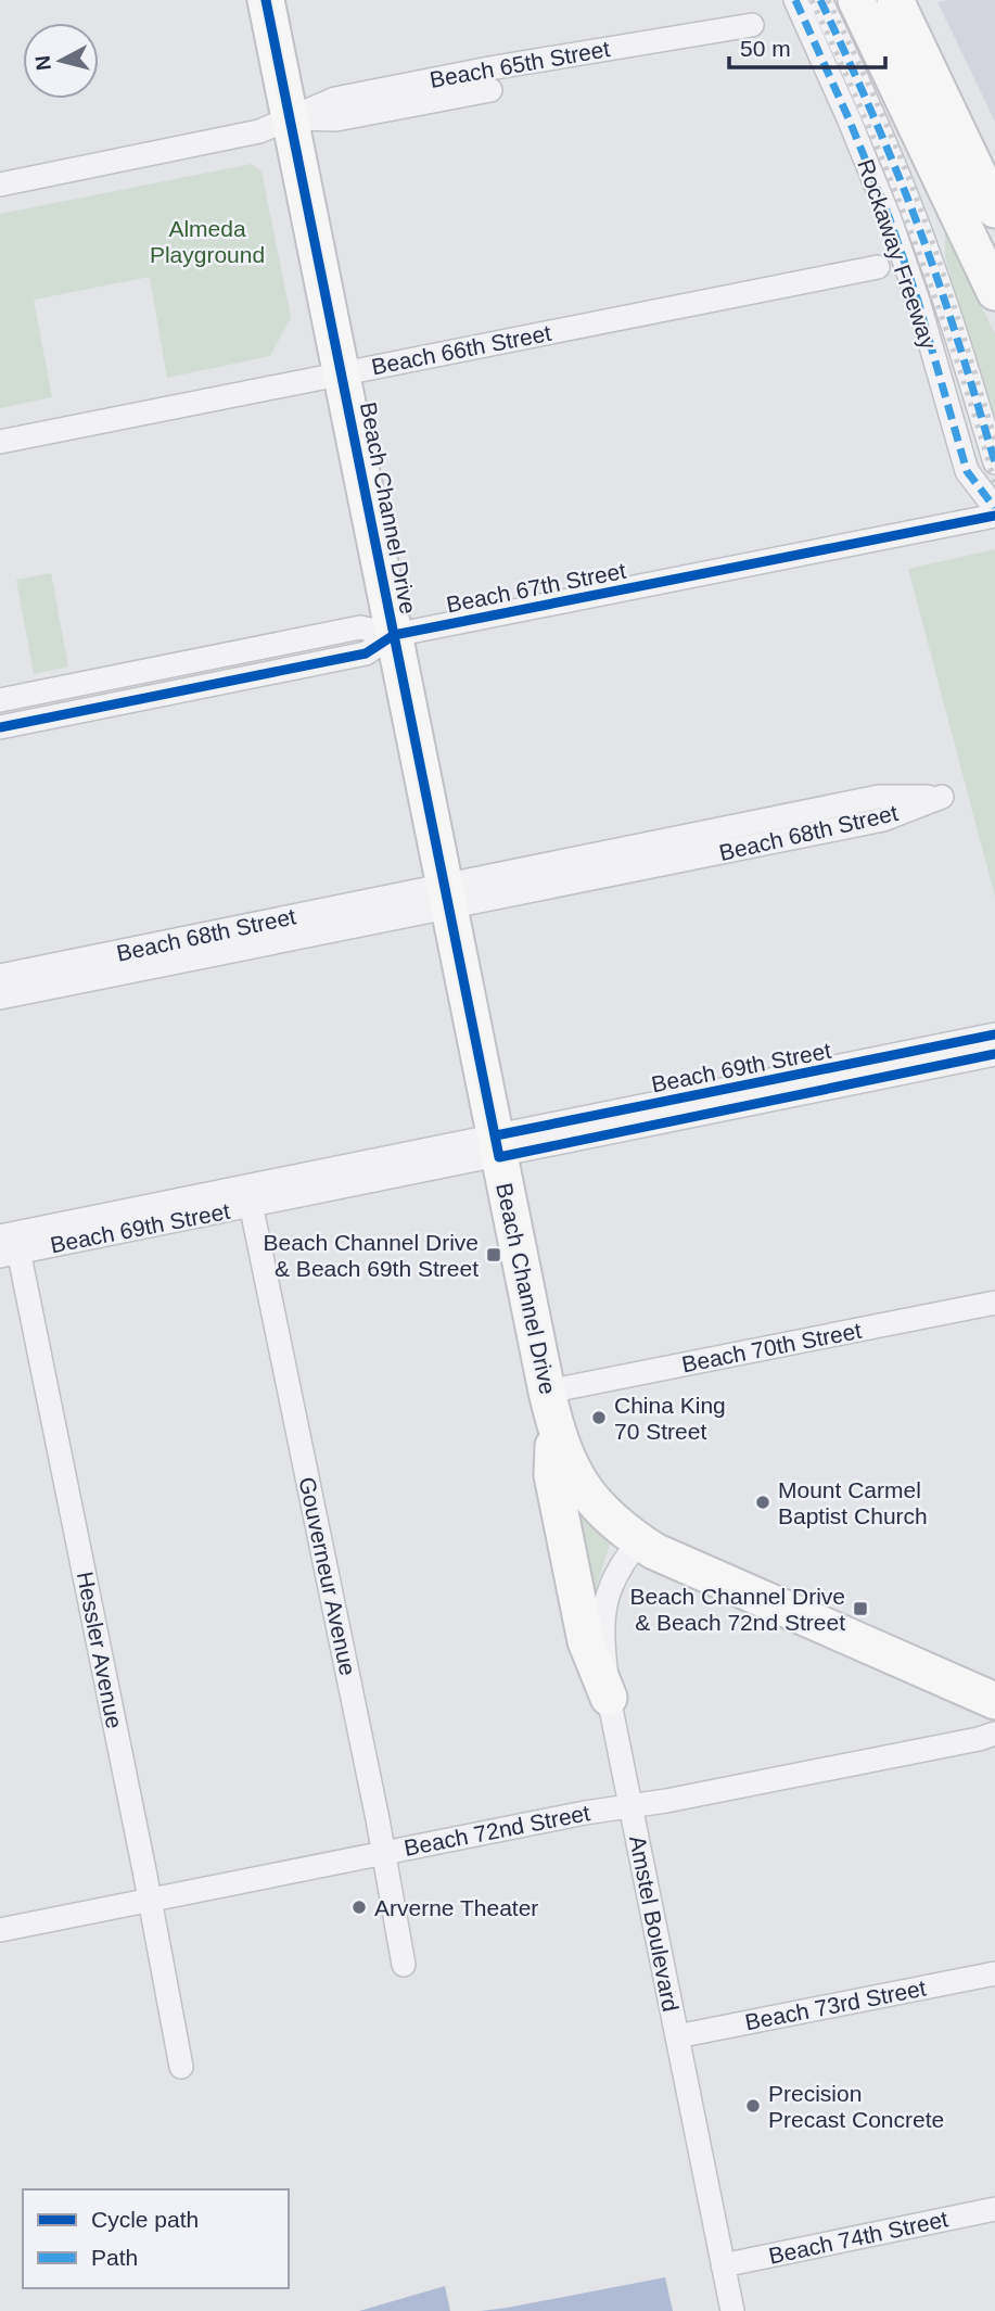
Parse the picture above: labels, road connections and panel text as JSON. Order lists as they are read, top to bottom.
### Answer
{
  "streets": {
    "main road": ["Beach Channel Drive"],
    "street": [
      "Beach 65th Street",
      "Rockaway Freeway",
      "Beach 66th Street",
      "Beach 67th Street",
      "Beach 68th Street",
      "Beach 69th Street",
      "Beach 70th Street",
      "Gouverneur Avenue",
      "Hessler Avenue",
      "Beach 72nd Street",
      "Amstel Boulevard",
      "Beach 73rd Street",
      "Beach 74th Street"
    ]
  },
  "crossings": [
    ["Beach 65th Street", "Beach Channel Drive"],
    ["Beach 66th Street", "Beach Channel Drive"],
    ["Beach Channel Drive", "Beach 67th Street"],
    ["Beach Channel Drive", "Beach 68th Street"],
    ["Beach Channel Drive", "Beach 69th Street"],
    ["Beach Channel Drive", "Beach 70th Street"],
    ["Beach Channel Drive", "Amstel Boulevard"],
    ["Beach 69th Street", "Gouverneur Avenue"],
    ["Beach 69th Street", "Hessler Avenue"],
    ["Gouverneur Avenue", "Beach 72nd Street"],
    ["Hessler Avenue", "Beach 72nd Street"],
    ["Beach 72nd Street", "Amstel Boulevard"],
    ["Amstel Boulevard", "Beach 73rd Street"],
    ["Amstel Boulevard", "Beach 74th Street"]
  ],
  "parks": ["Almeda Playground"],
  "places": {
    "transit": ["Beach Channel Drive & Beach 69th Street", "Beach Channel Drive & Beach 72nd Street"],
    "other": [
      "China King 70 Street",
      "Mount Carmel Baptist Church",
      "Arverne Theater",
      "Precision Precast Concrete"
    ]
  },
  "legend": ["Cycle path", "Path"],
  "scale_bar": "50 m",
  "north": "left"
}
